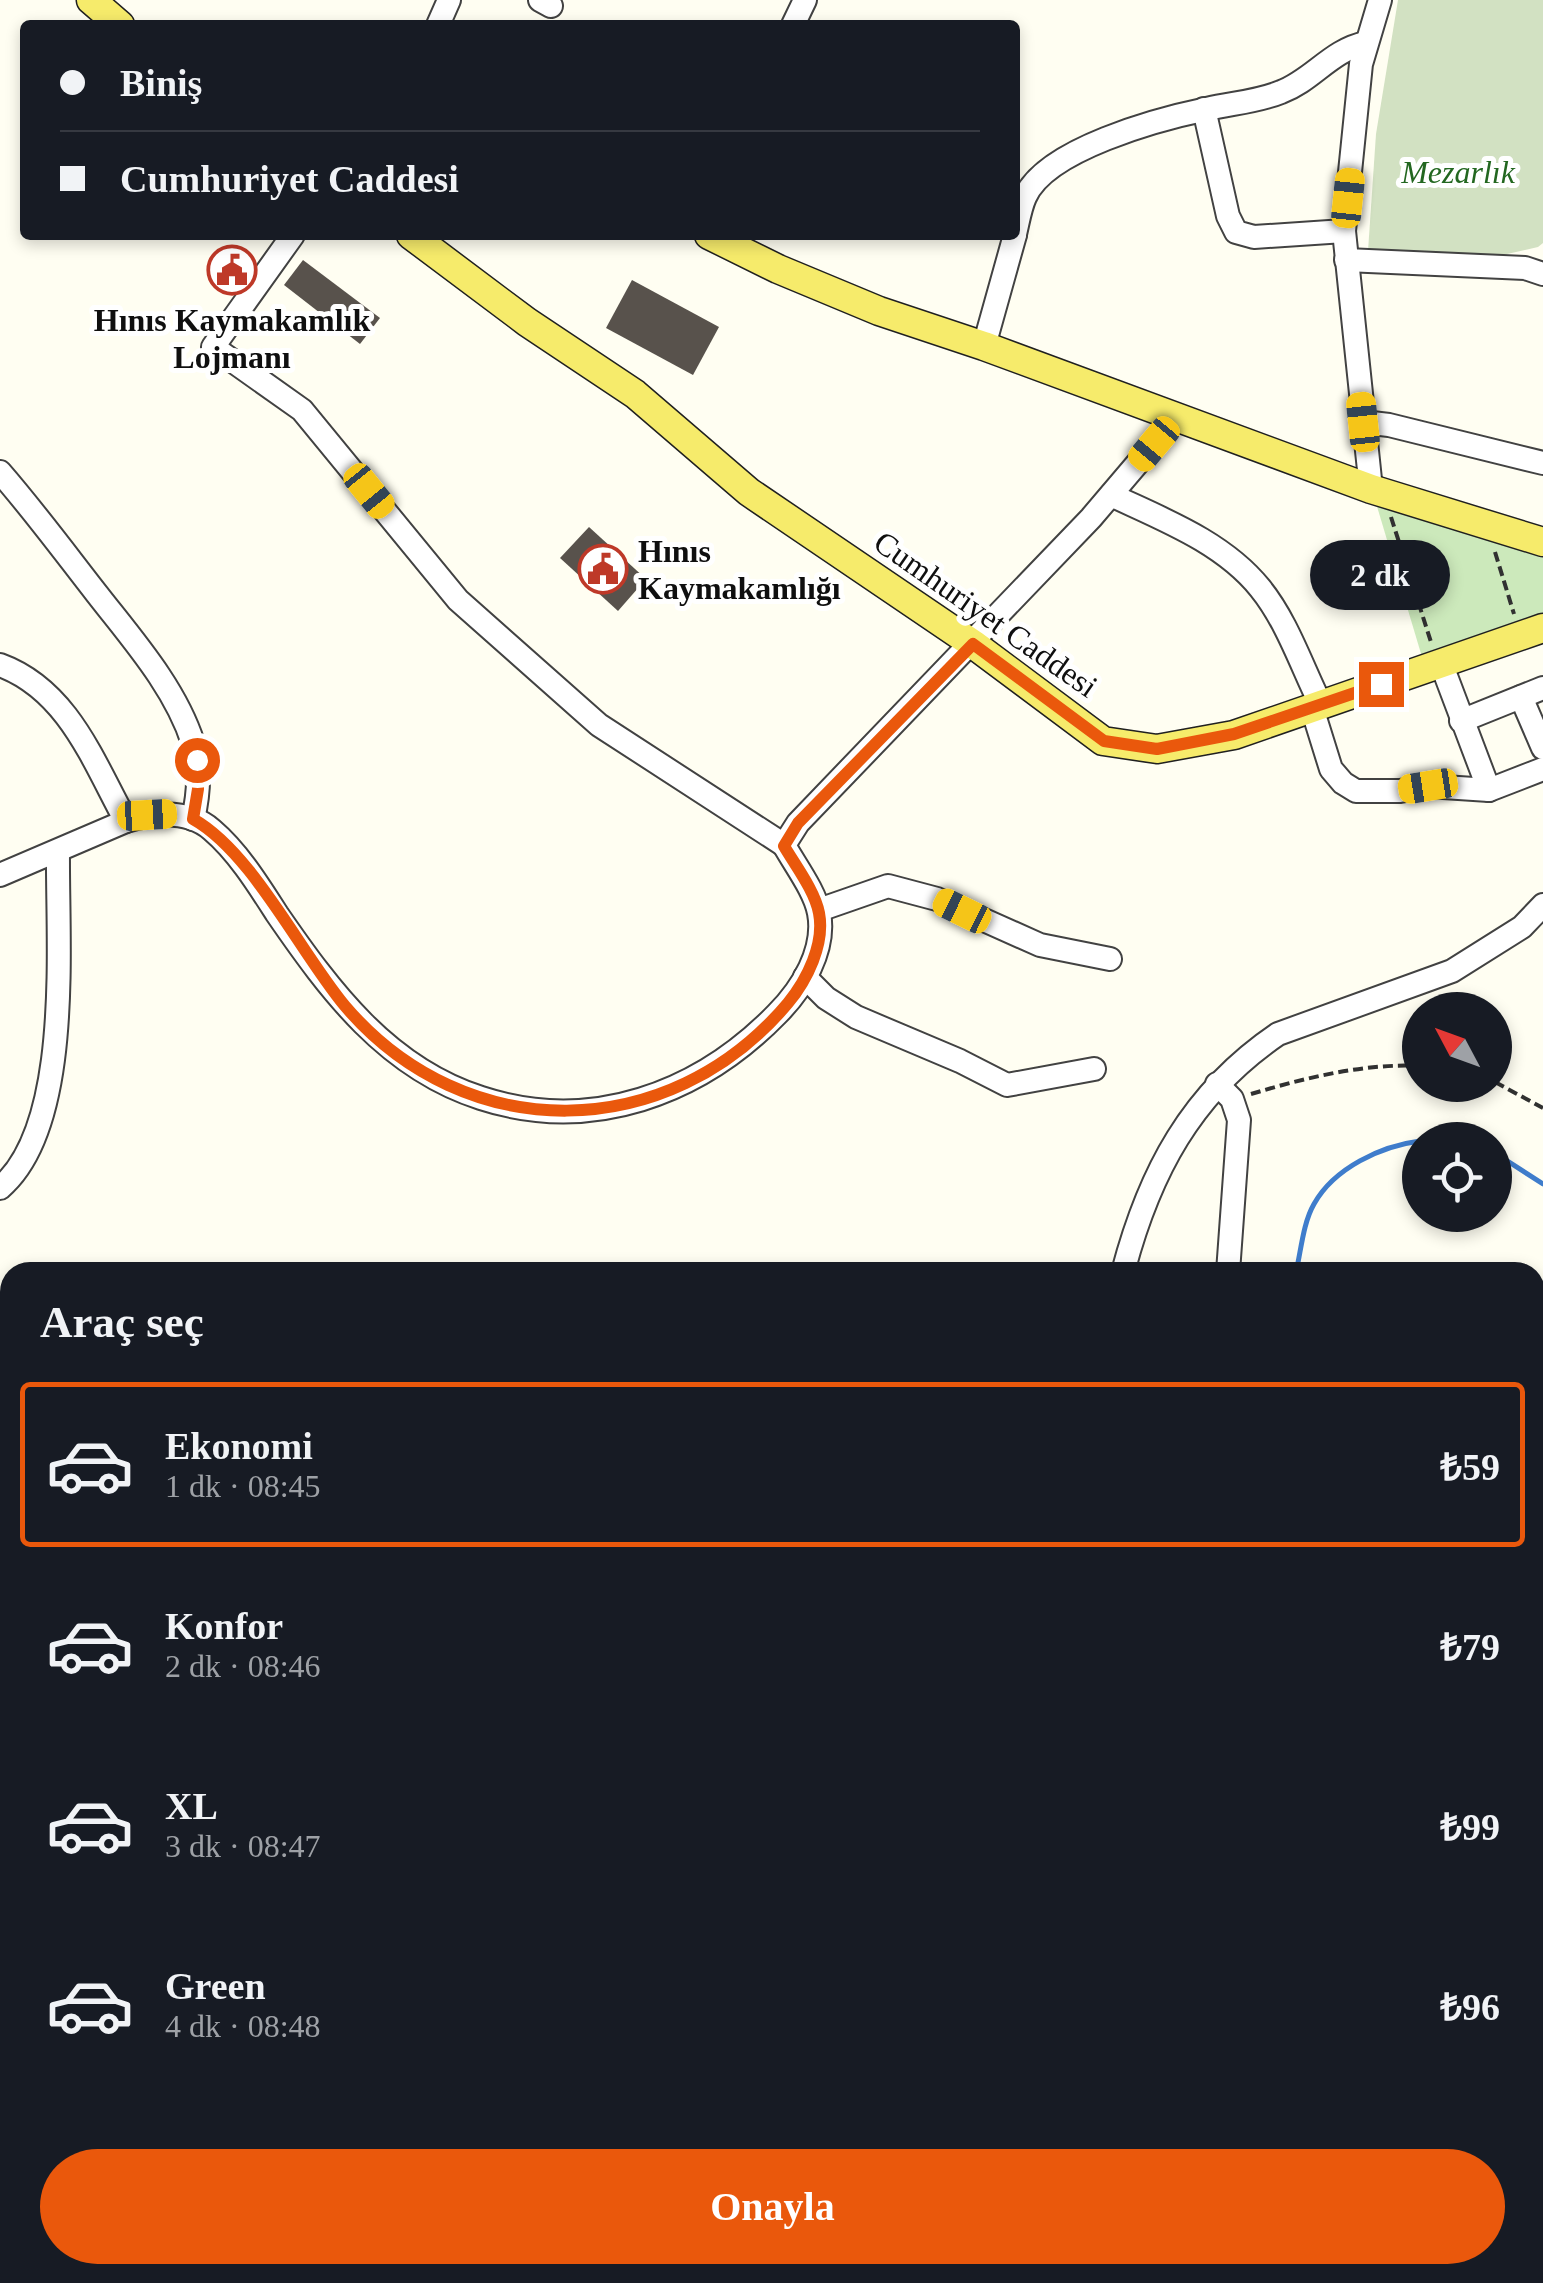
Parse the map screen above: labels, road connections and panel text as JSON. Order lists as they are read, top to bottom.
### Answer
{
  "streets": {
    "main road": ["Cumhuriyet Caddesi"]
  },
  "parks": ["Mezarlık"],
  "places": {
    "public building": ["Hınıs Kaymakamlık Lojmanı", "Hınıs Kaymakamlığı"]
  },
  "north": "top left",
  "page": {
    "banner": ["Biniş", "Cumhuriyet Caddesi"],
    "bubble": "2 dk",
    "heading": "Araç seç",
    "list": [
      {
        "name": "Ekonomi",
        "note": "1 dk · 08:45",
        "value": "₺59"
      },
      {
        "name": "Konfor",
        "note": "2 dk · 08:46",
        "value": "₺79"
      },
      {
        "name": "XL",
        "note": "3 dk · 08:47",
        "value": "₺99"
      },
      {
        "name": "Green",
        "note": "4 dk · 08:48",
        "value": "₺96"
      }
    ],
    "buttons": "Onayla"
  }
}
